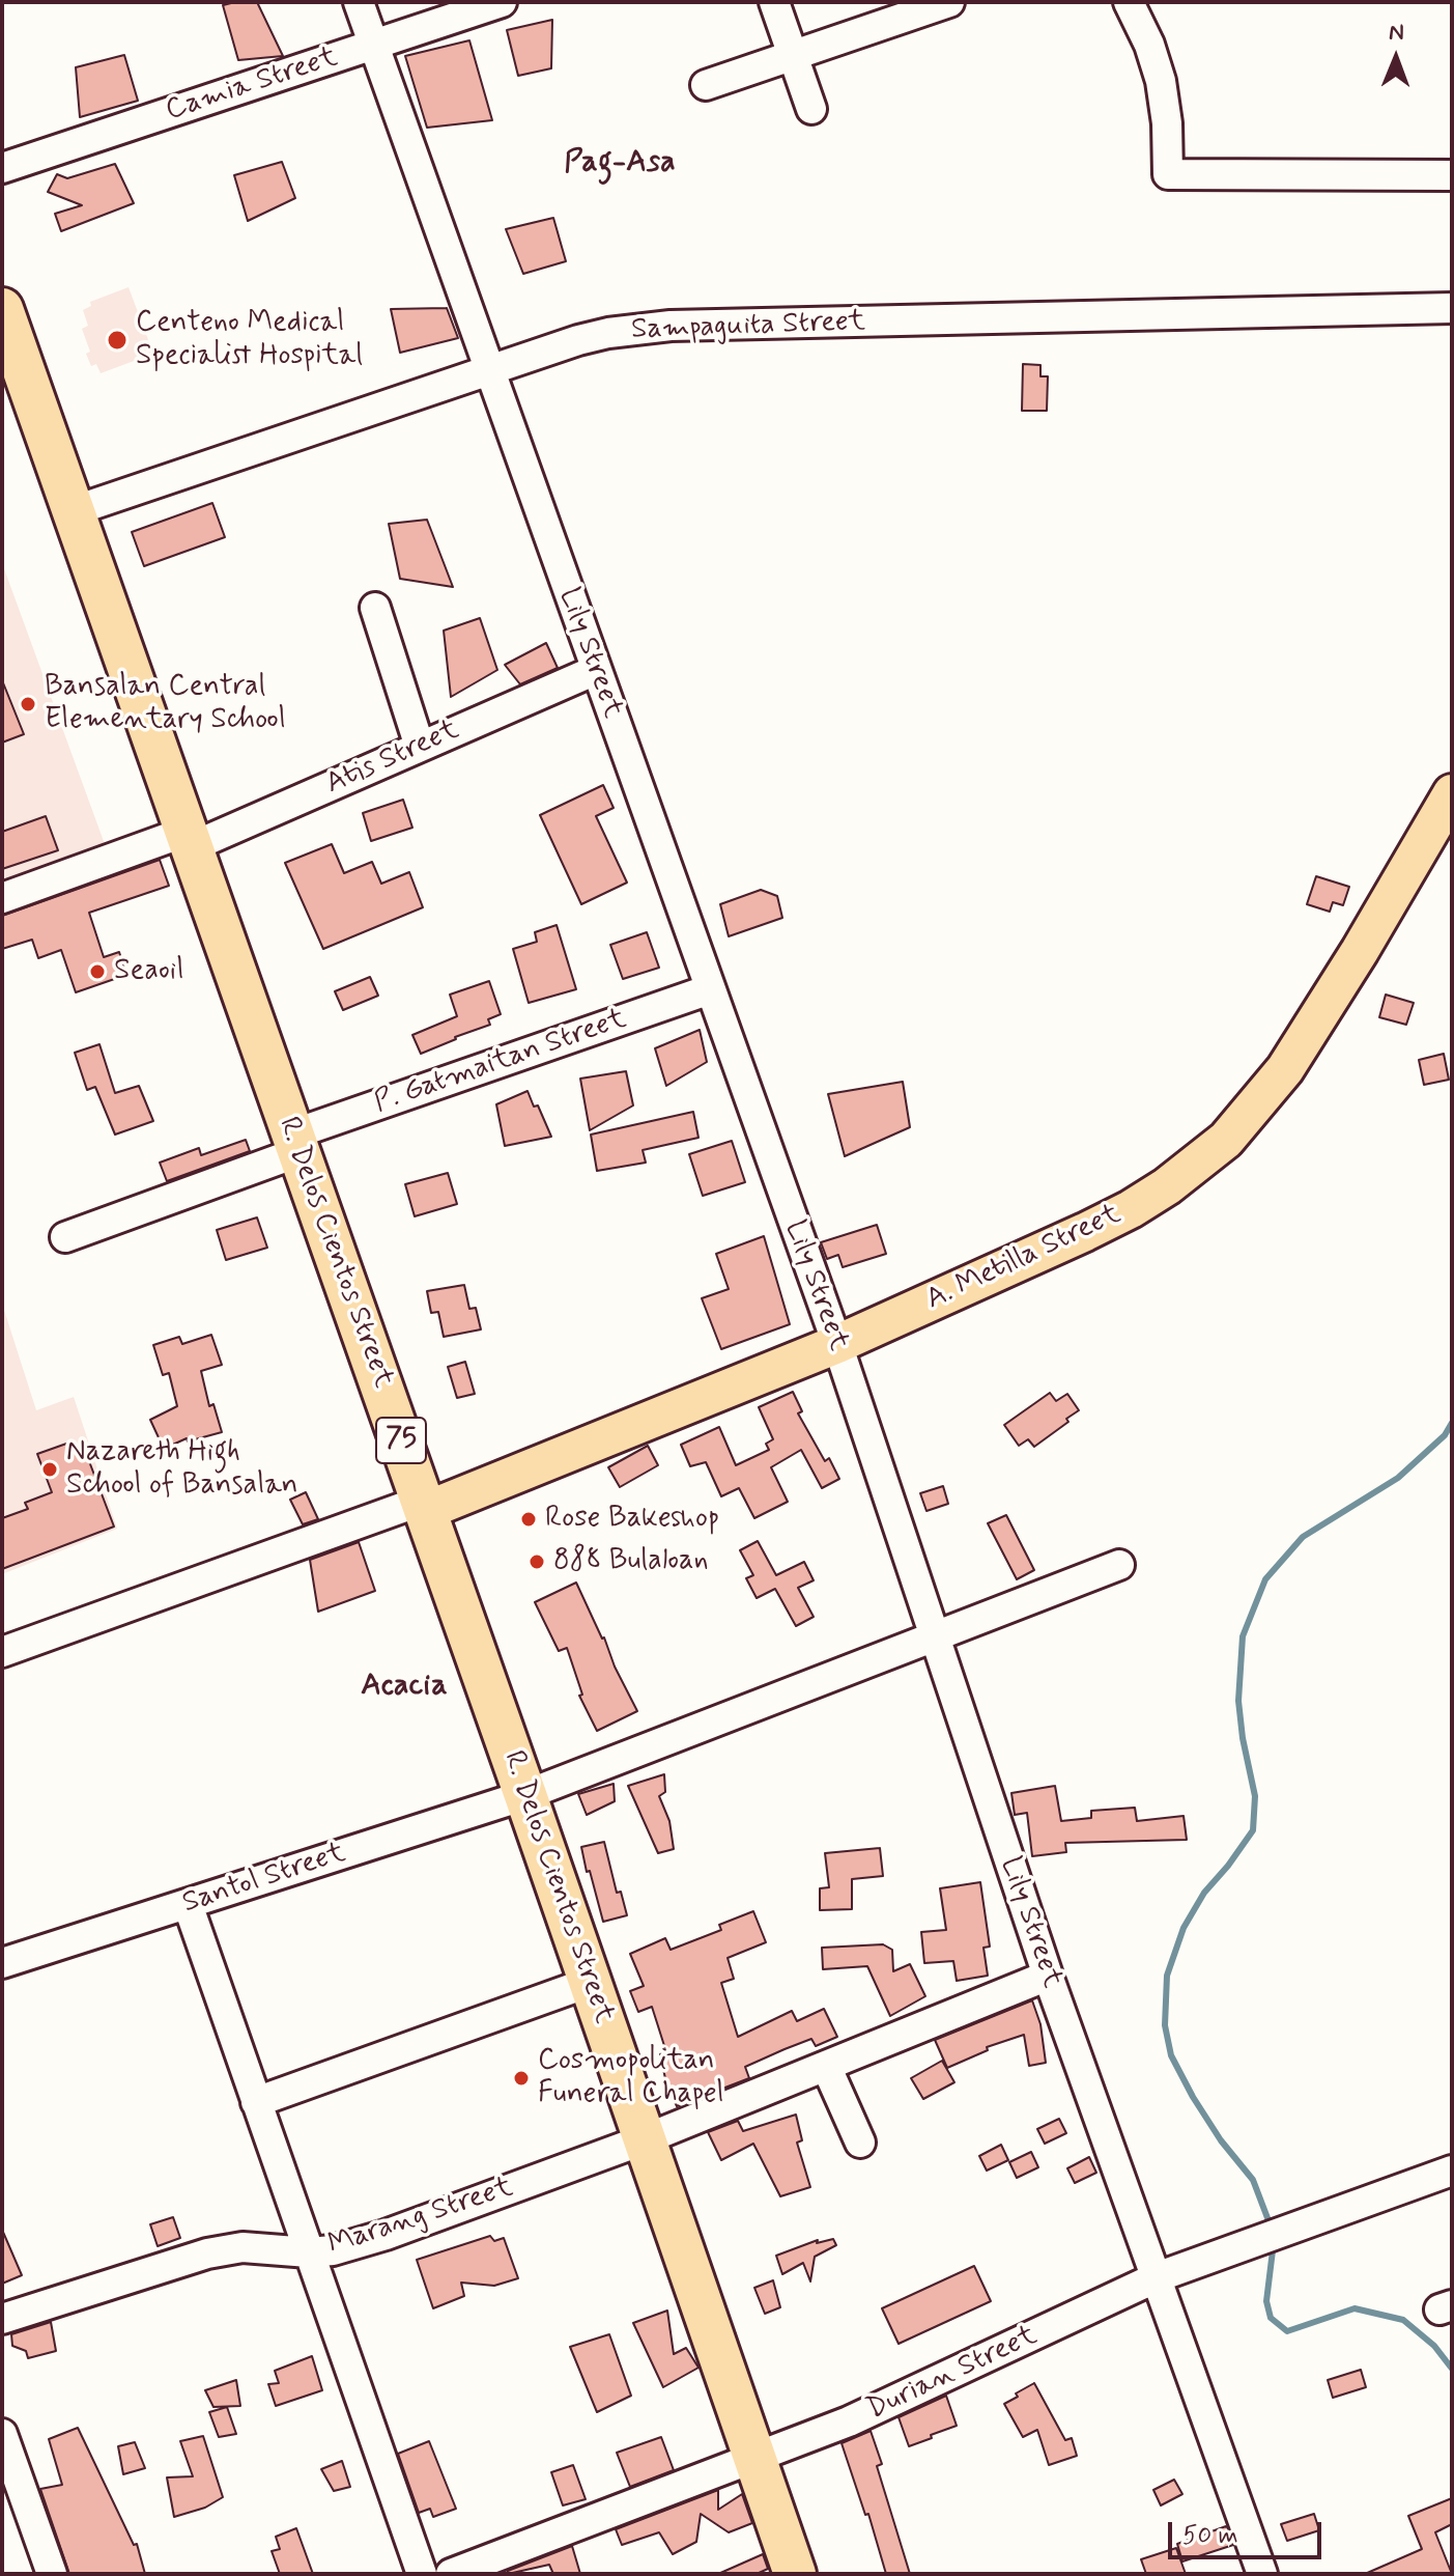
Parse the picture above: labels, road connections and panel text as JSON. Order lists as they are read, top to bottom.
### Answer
{
  "streets": {
    "highway": ["R. Delos Cientos Street", "75"],
    "main road": ["A. Metilla Street"],
    "street": [
      "Camia Street",
      "Sampaguita Street",
      "Lily Street",
      "Atis Street",
      "P. Gatmaitan Street",
      "Santol Street",
      "Marang Street",
      "Durian Street"
    ]
  },
  "crossings": [
    ["Camia Street", "Lily Street"],
    ["Sampaguita Street", "Lily Street"],
    ["Sampaguita Street", "R. Delos Cientos Street"],
    ["Lily Street", "Atis Street"],
    ["Lily Street", "P. Gatmaitan Street"],
    ["Lily Street", "A. Metilla Street"],
    ["Lily Street", "Santol Street"],
    ["Lily Street", "Marang Street"],
    ["Lily Street", "Durian Street"],
    ["Atis Street", "R. Delos Cientos Street"],
    ["P. Gatmaitan Street", "R. Delos Cientos Street"],
    ["R. Delos Cientos Street", "A. Metilla Street"],
    ["R. Delos Cientos Street", "Santol Street"],
    ["R. Delos Cientos Street", "Marang Street"],
    ["R. Delos Cientos Street", "Durian Street"]
  ],
  "districts": ["Pag-Asa", "Acacia"],
  "places": [
    "Centeno Medical Specialist Hospital",
    "Bansalan Central Elementary School",
    "Seaoil",
    "Nazareth High School of Bansalan",
    "Rose Bakeshop",
    "888 Bulaloan",
    "Cosmopolitan Funeral Chapel"
  ],
  "scale_bar": "50 m",
  "north": "top"
}
